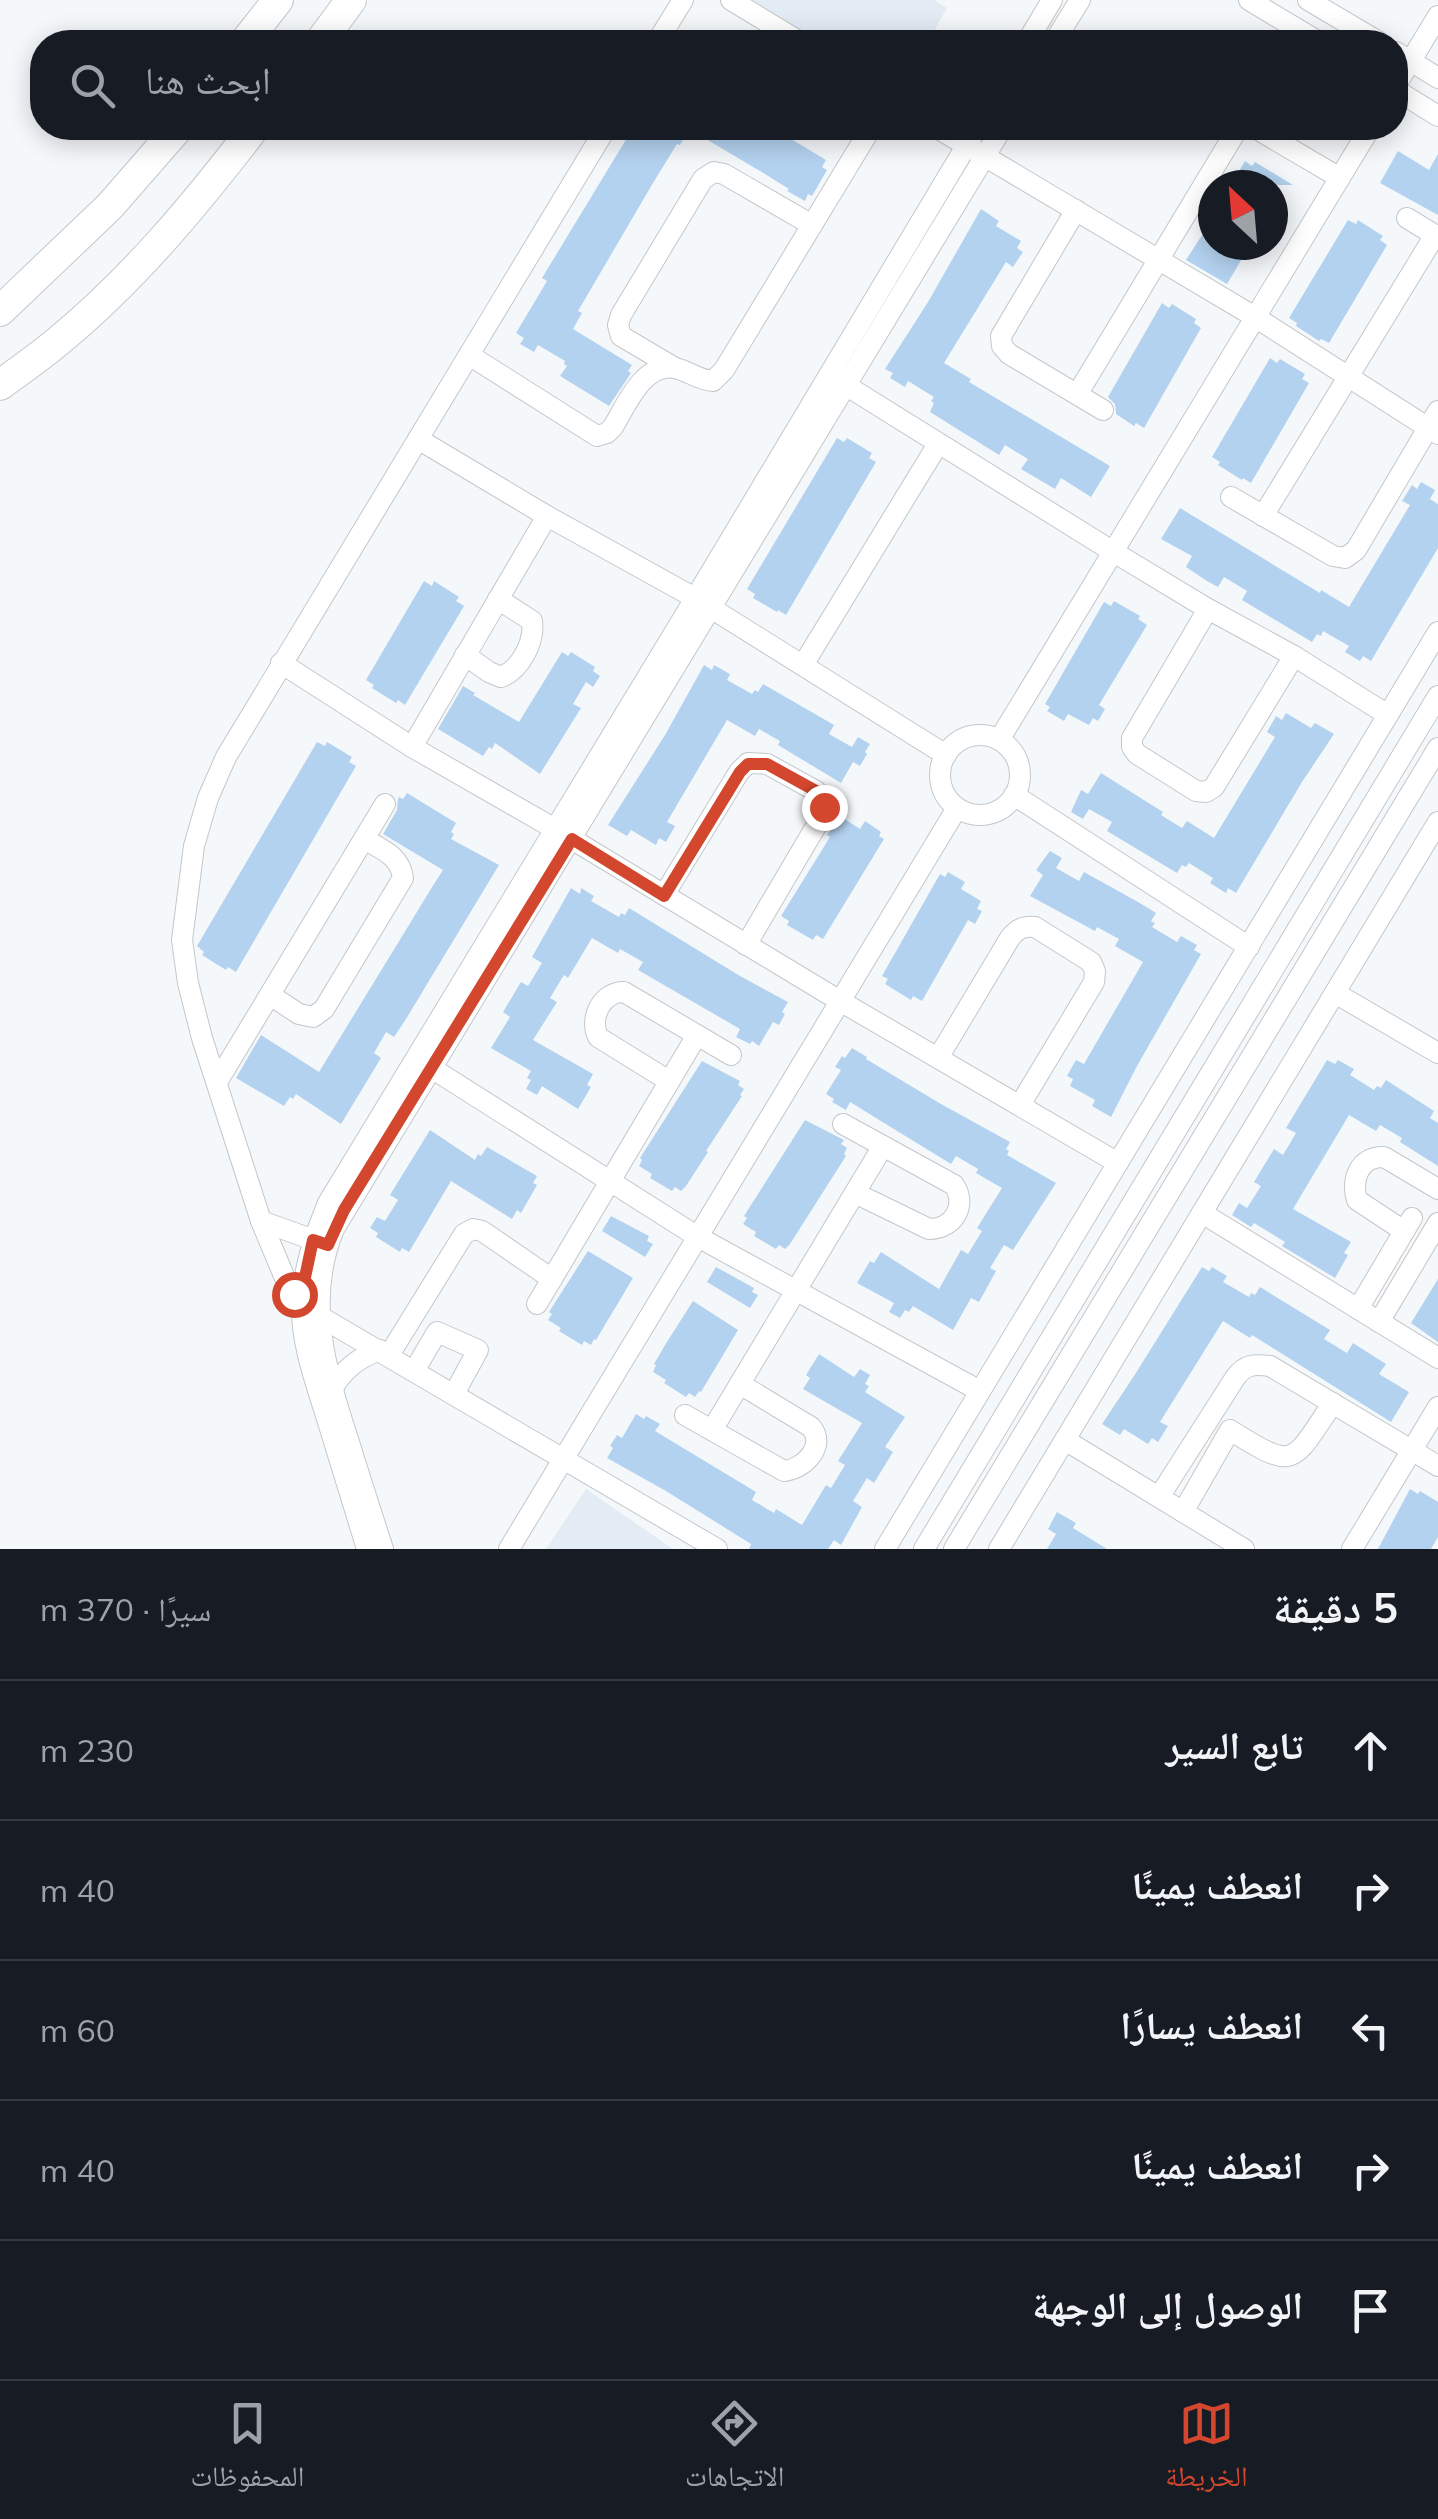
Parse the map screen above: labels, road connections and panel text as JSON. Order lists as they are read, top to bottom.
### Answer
{
  "north": "top left",
  "page": {
    "search": "ابحث هنا",
    "heading": ["5 دقيقة", "سيرًا · 370 m"],
    "list": [
      ["تابع السير", "230 m"],
      ["انعطف يمينًا", "40 m"],
      ["انعطف يسارًا", "60 m"],
      ["انعطف يمينًا", "40 m"],
      "الوصول إلى الوجهة"
    ],
    "nav": ["الخريطة", "الاتجاهات", "المحفوظات"]
  }
}
